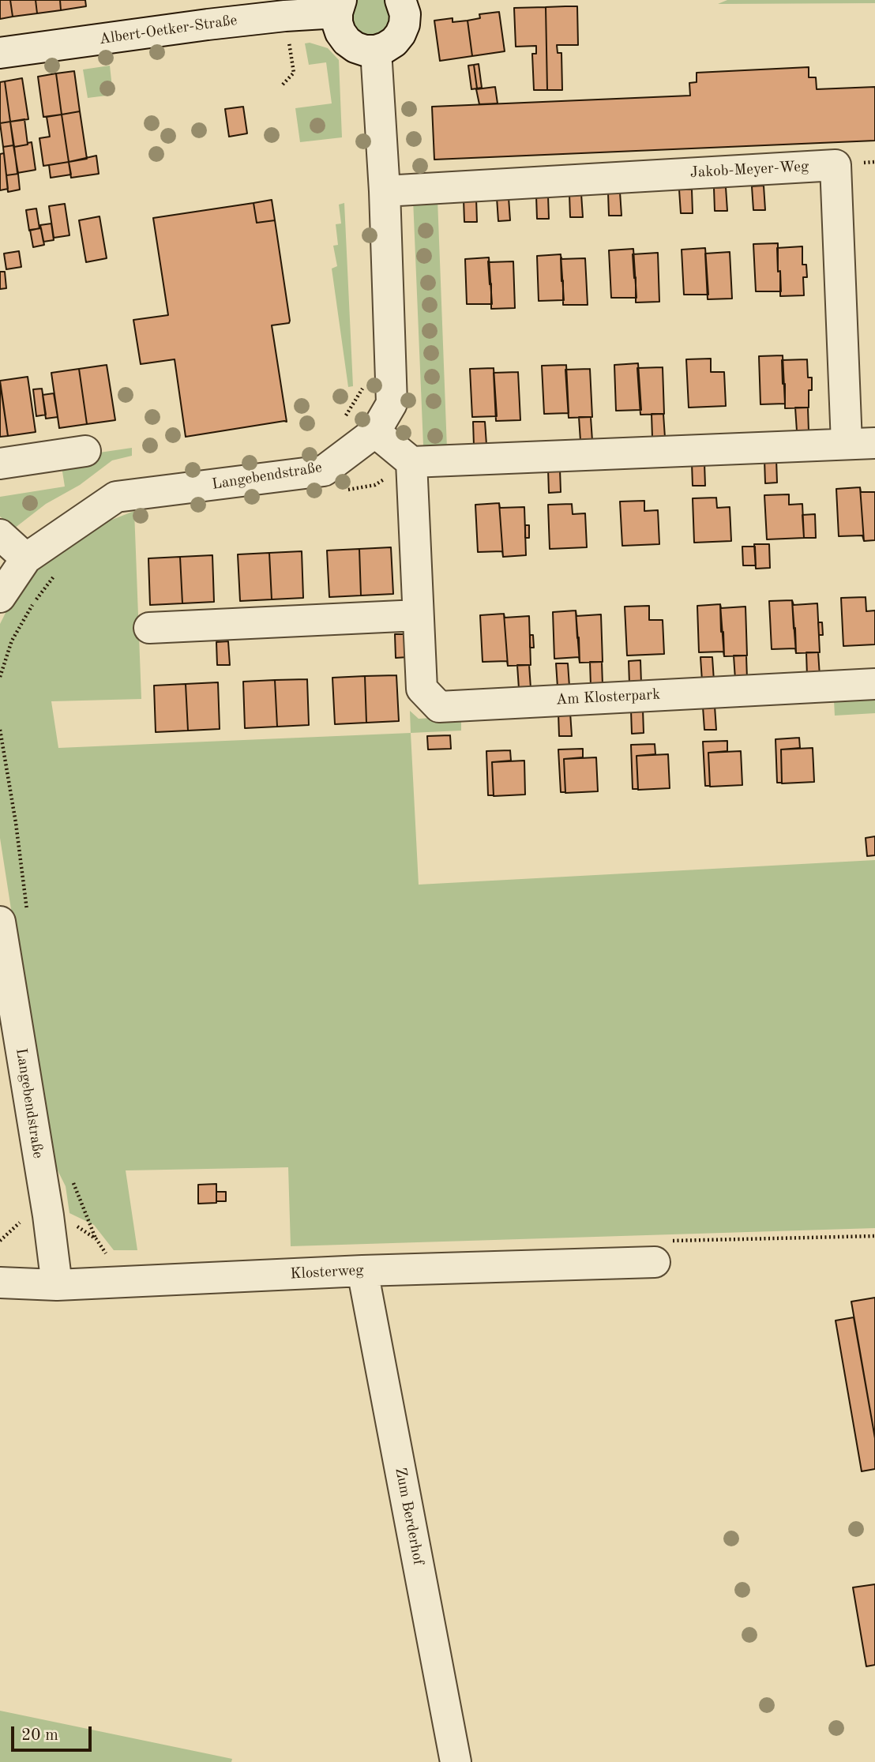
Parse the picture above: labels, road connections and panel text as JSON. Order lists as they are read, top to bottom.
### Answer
{
  "streets": {
    "street": [
      "Albert-Oetker-Straße",
      "Jakob-Meyer-Weg",
      "Langebendstraße",
      "Am Klosterpark",
      "Klosterweg",
      "Zum Berderhof"
    ]
  },
  "crossings": [
    ["Albert-Oetker-Straße", "Langebendstraße"],
    ["Jakob-Meyer-Weg", "Langebendstraße"],
    ["Jakob-Meyer-Weg", "Am Klosterpark"],
    ["Langebendstraße", "Klosterweg"],
    ["Klosterweg", "Zum Berderhof"]
  ],
  "scale_bar": "20 m"
}
